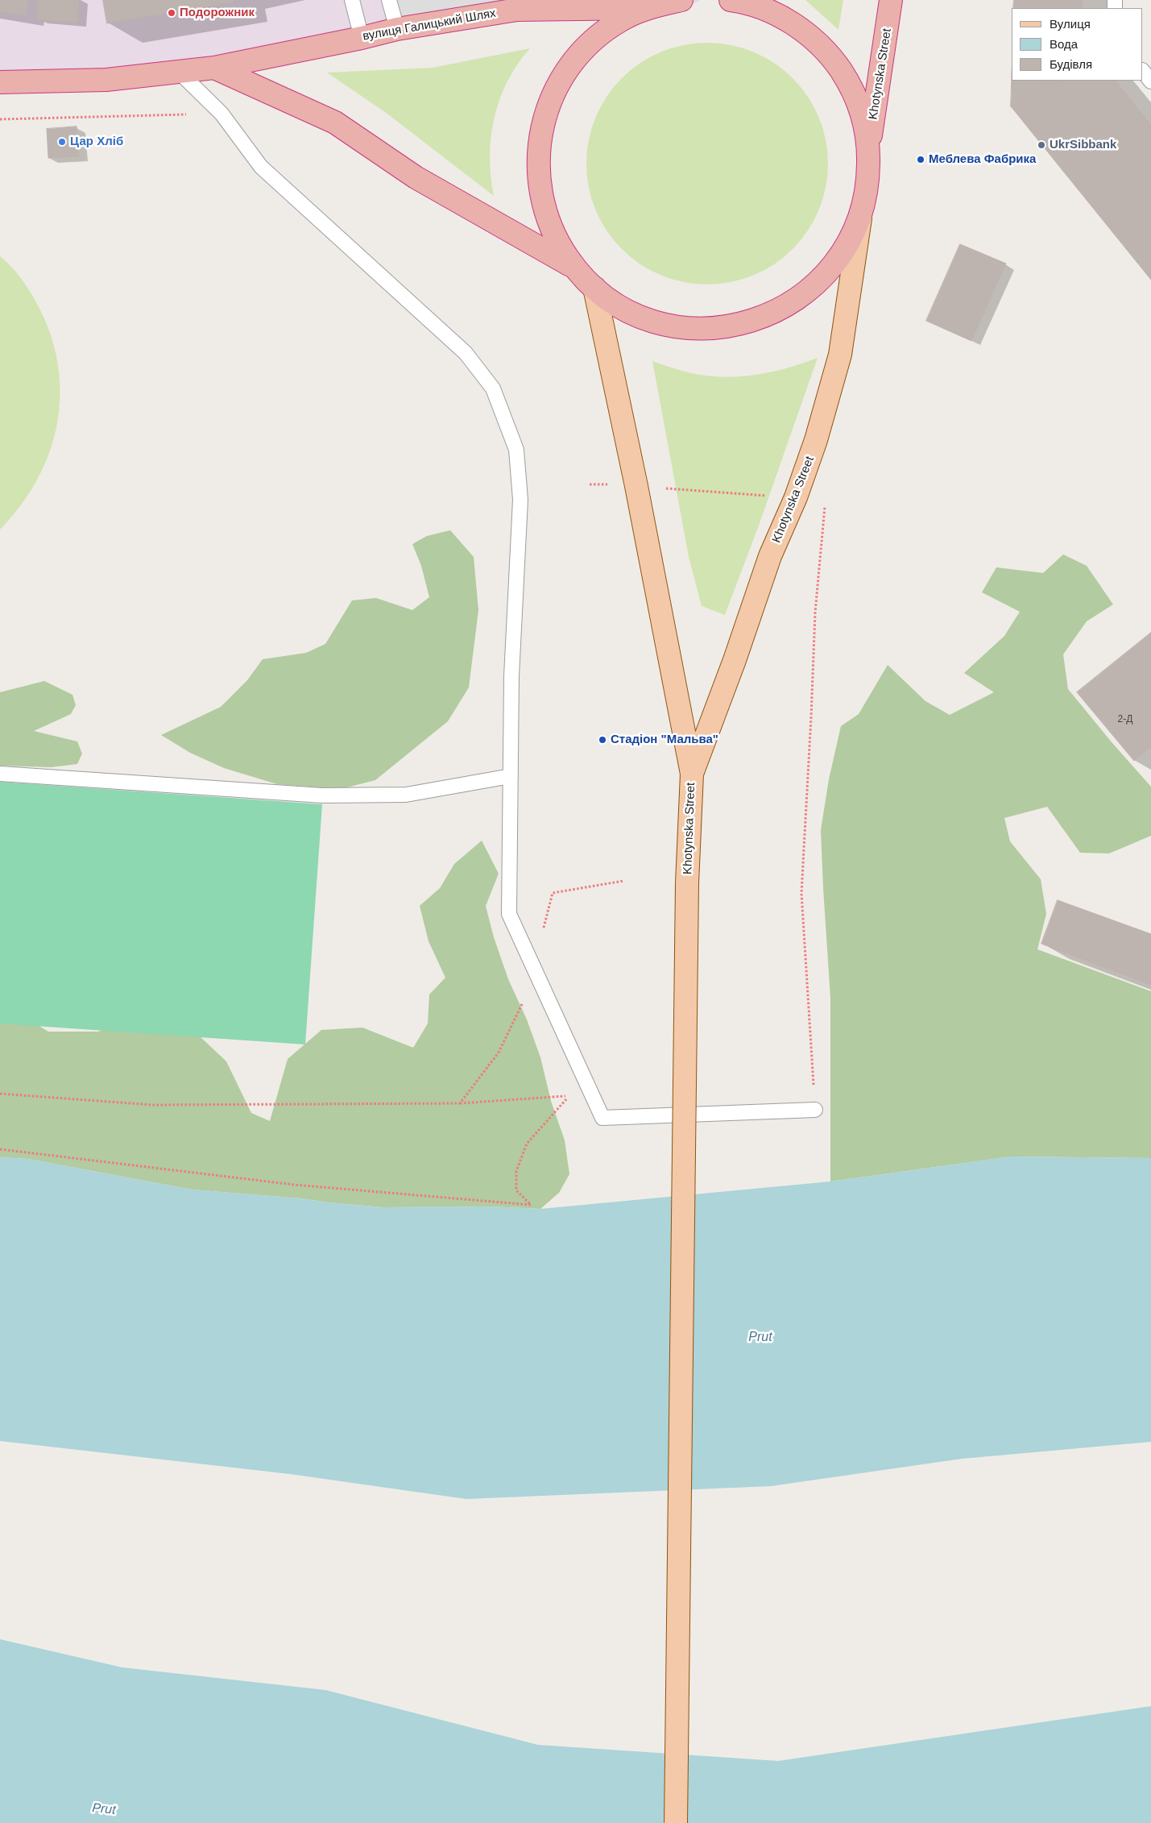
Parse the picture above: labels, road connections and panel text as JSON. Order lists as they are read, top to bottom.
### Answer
{
  "streets": {
    "highway": ["вулиця Галицький Шлях", "Khotynska Street"]
  },
  "water": ["Prut"],
  "places": [
    "Подорожник",
    "Цар Хліб",
    "UkrSibbank",
    "Меблева Фабрика",
    "Стадіон \"Мальва\""
  ],
  "house_numbers": ["2-Д"],
  "legend": ["Вулиця", "Вода", "Будівля"]
}
